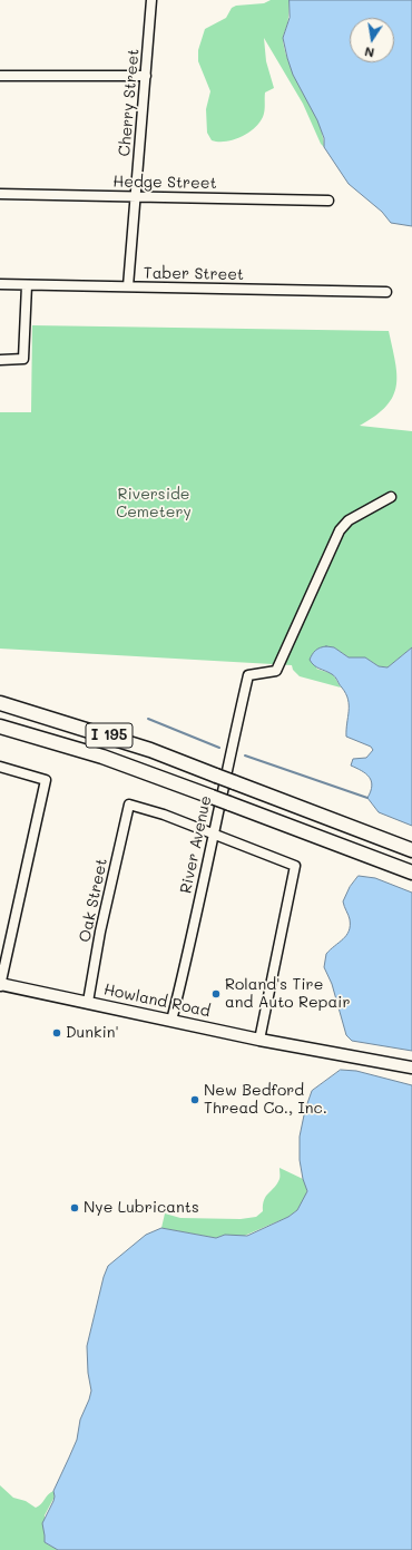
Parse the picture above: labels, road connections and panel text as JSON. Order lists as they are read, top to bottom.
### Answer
{
  "streets": {
    "highway": ["I 195"],
    "main road": ["Howland Road"],
    "street": [
      "Cherry Street",
      "Hedge Street",
      "Taber Street",
      "River Avenue",
      "Oak Street"
    ]
  },
  "crossings": [
    ["Cherry Street", "Hedge Street"],
    ["Cherry Street", "Taber Street"],
    ["River Avenue", "Oak Street"],
    ["River Avenue", "Howland Road"],
    ["Oak Street", "Howland Road"]
  ],
  "parks": ["Riverside Cemetery"],
  "places": [
    "Roland's Tire and Auto Repair",
    "Dunkin'",
    "New Bedford Thread Co., Inc.",
    "Nye Lubricants"
  ],
  "north": "bottom"
}
